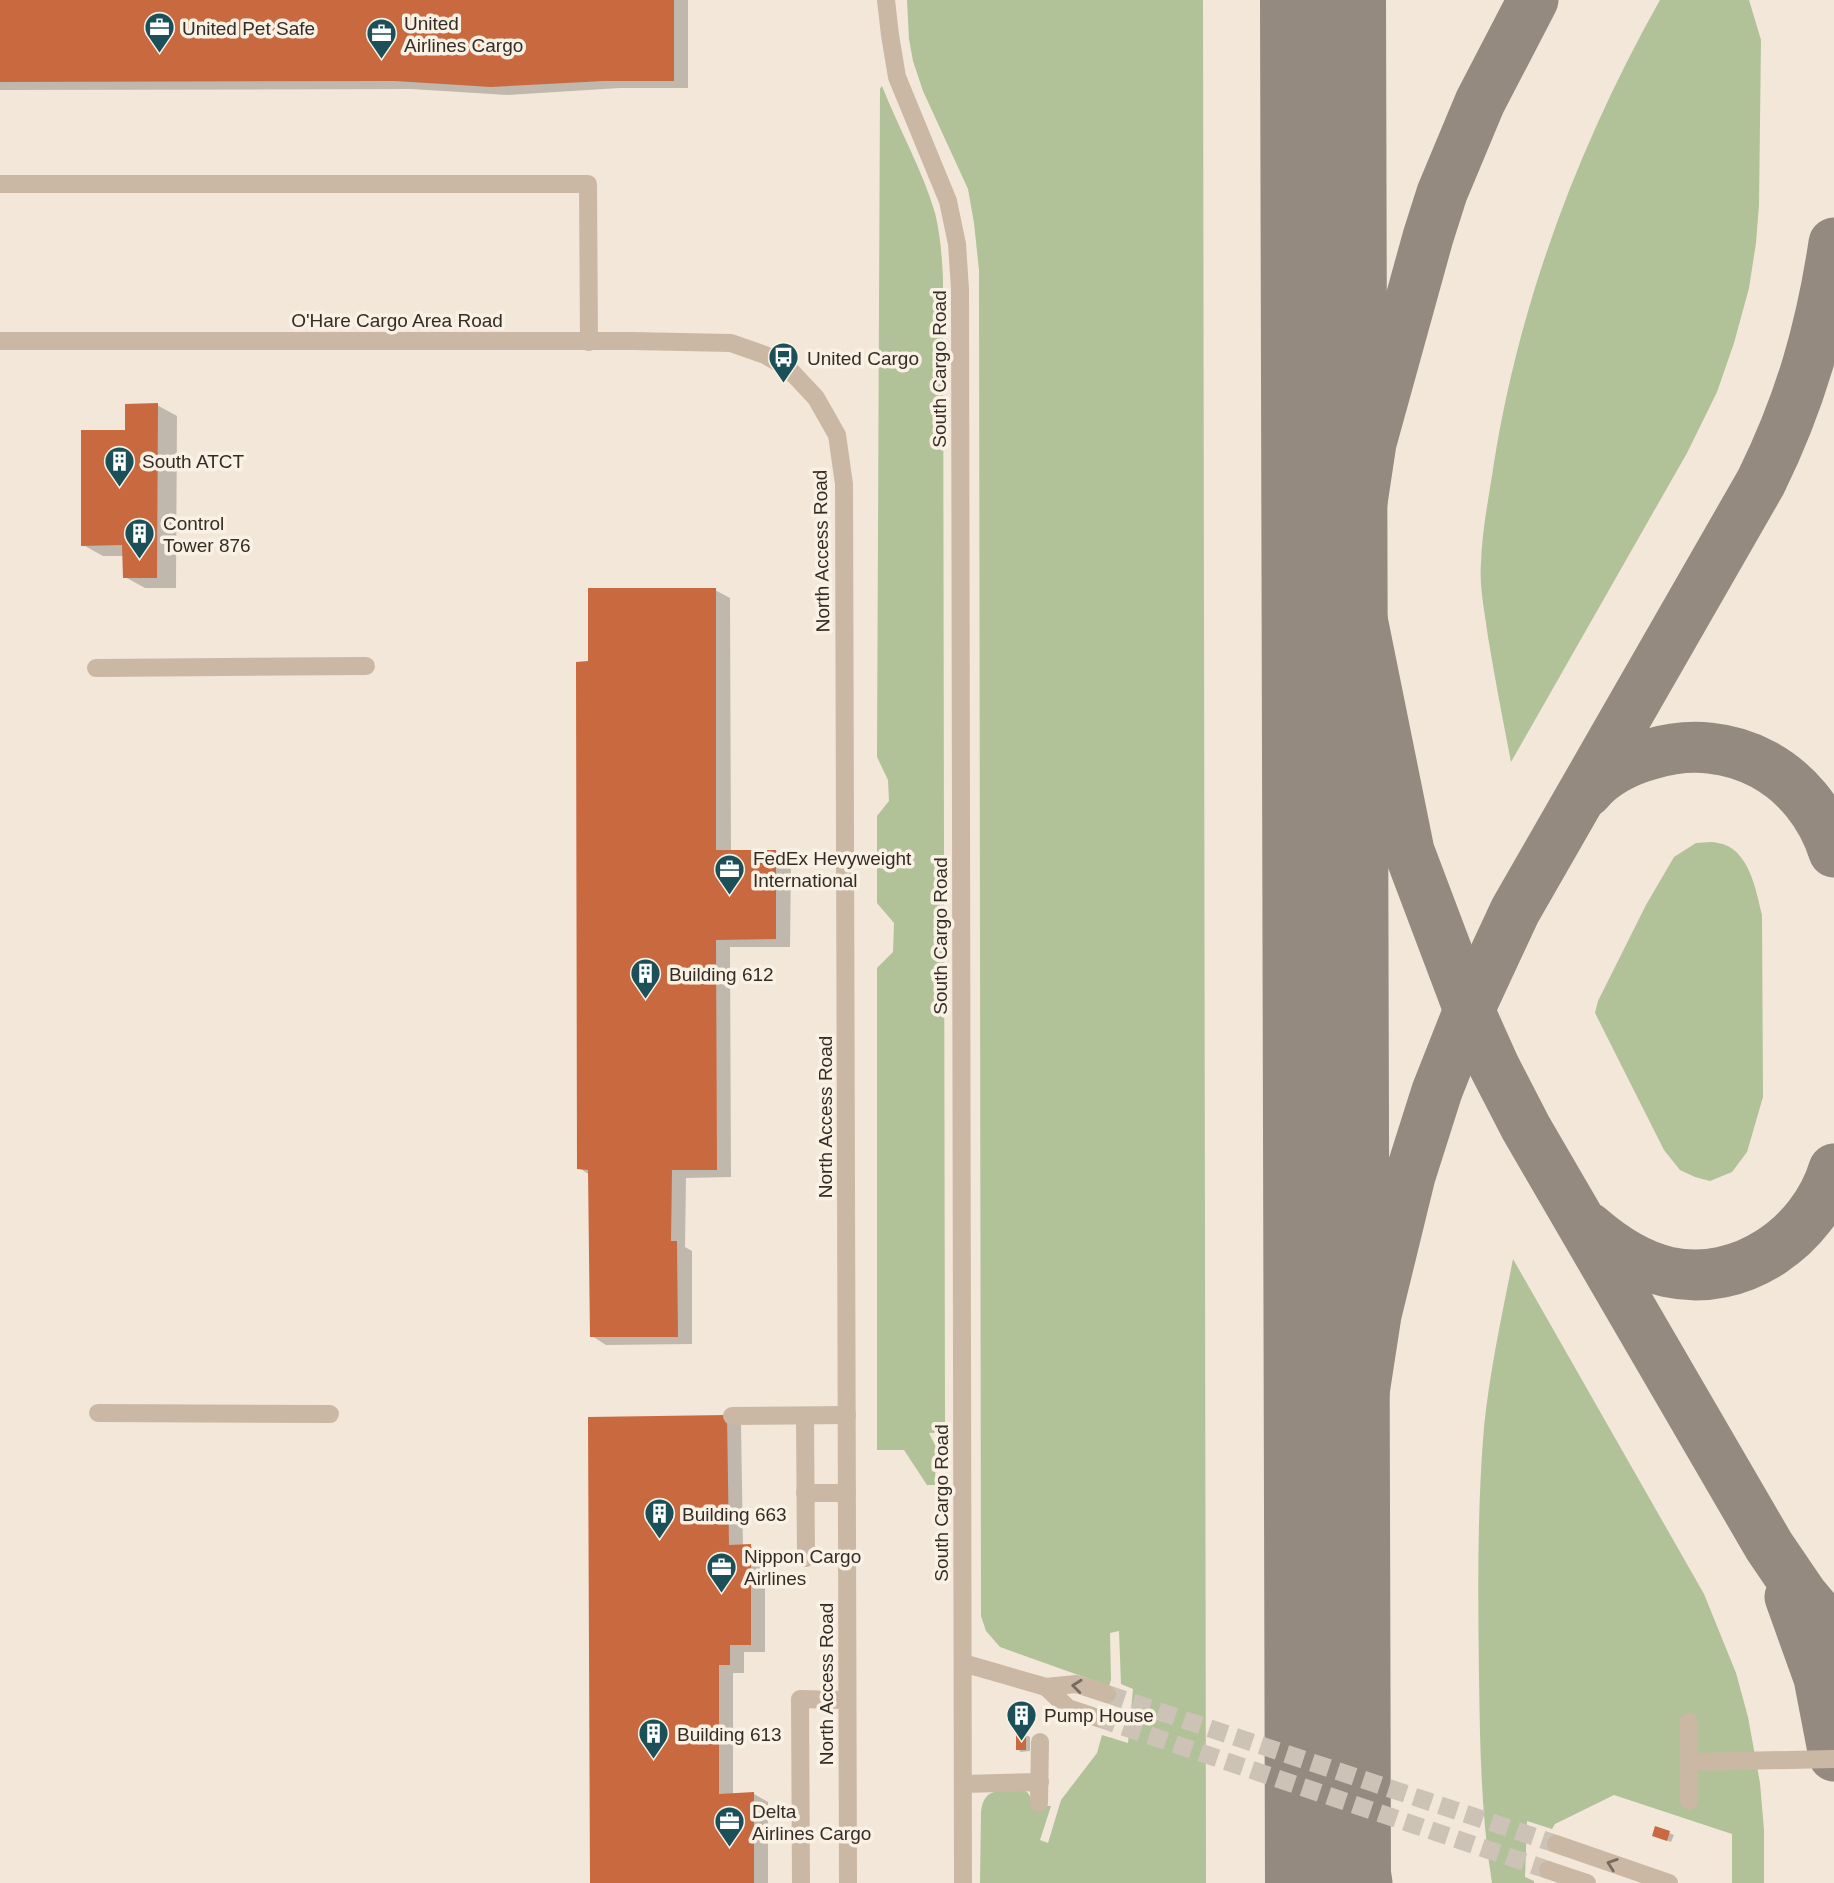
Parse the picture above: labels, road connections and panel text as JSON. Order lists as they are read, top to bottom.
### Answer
{
  "streets": {
    "street": ["O'Hare Cargo Area Road", "South Cargo Road", "North Access Road"]
  },
  "crossings": [
    ["O'Hare Cargo Area Road", "North Access Road"]
  ],
  "places": {
    "office": [
      "United Pet Safe",
      "United Airlines Cargo",
      "FedEx Hevyweight International",
      "Nippon Cargo Airlines",
      "Delta Airlines Cargo"
    ],
    "bus stop": ["United Cargo"],
    "building": [
      "South ATCT",
      "Control Tower 876",
      "Building 612",
      "Building 663",
      "Pump House",
      "Building 613"
    ]
  }
}
